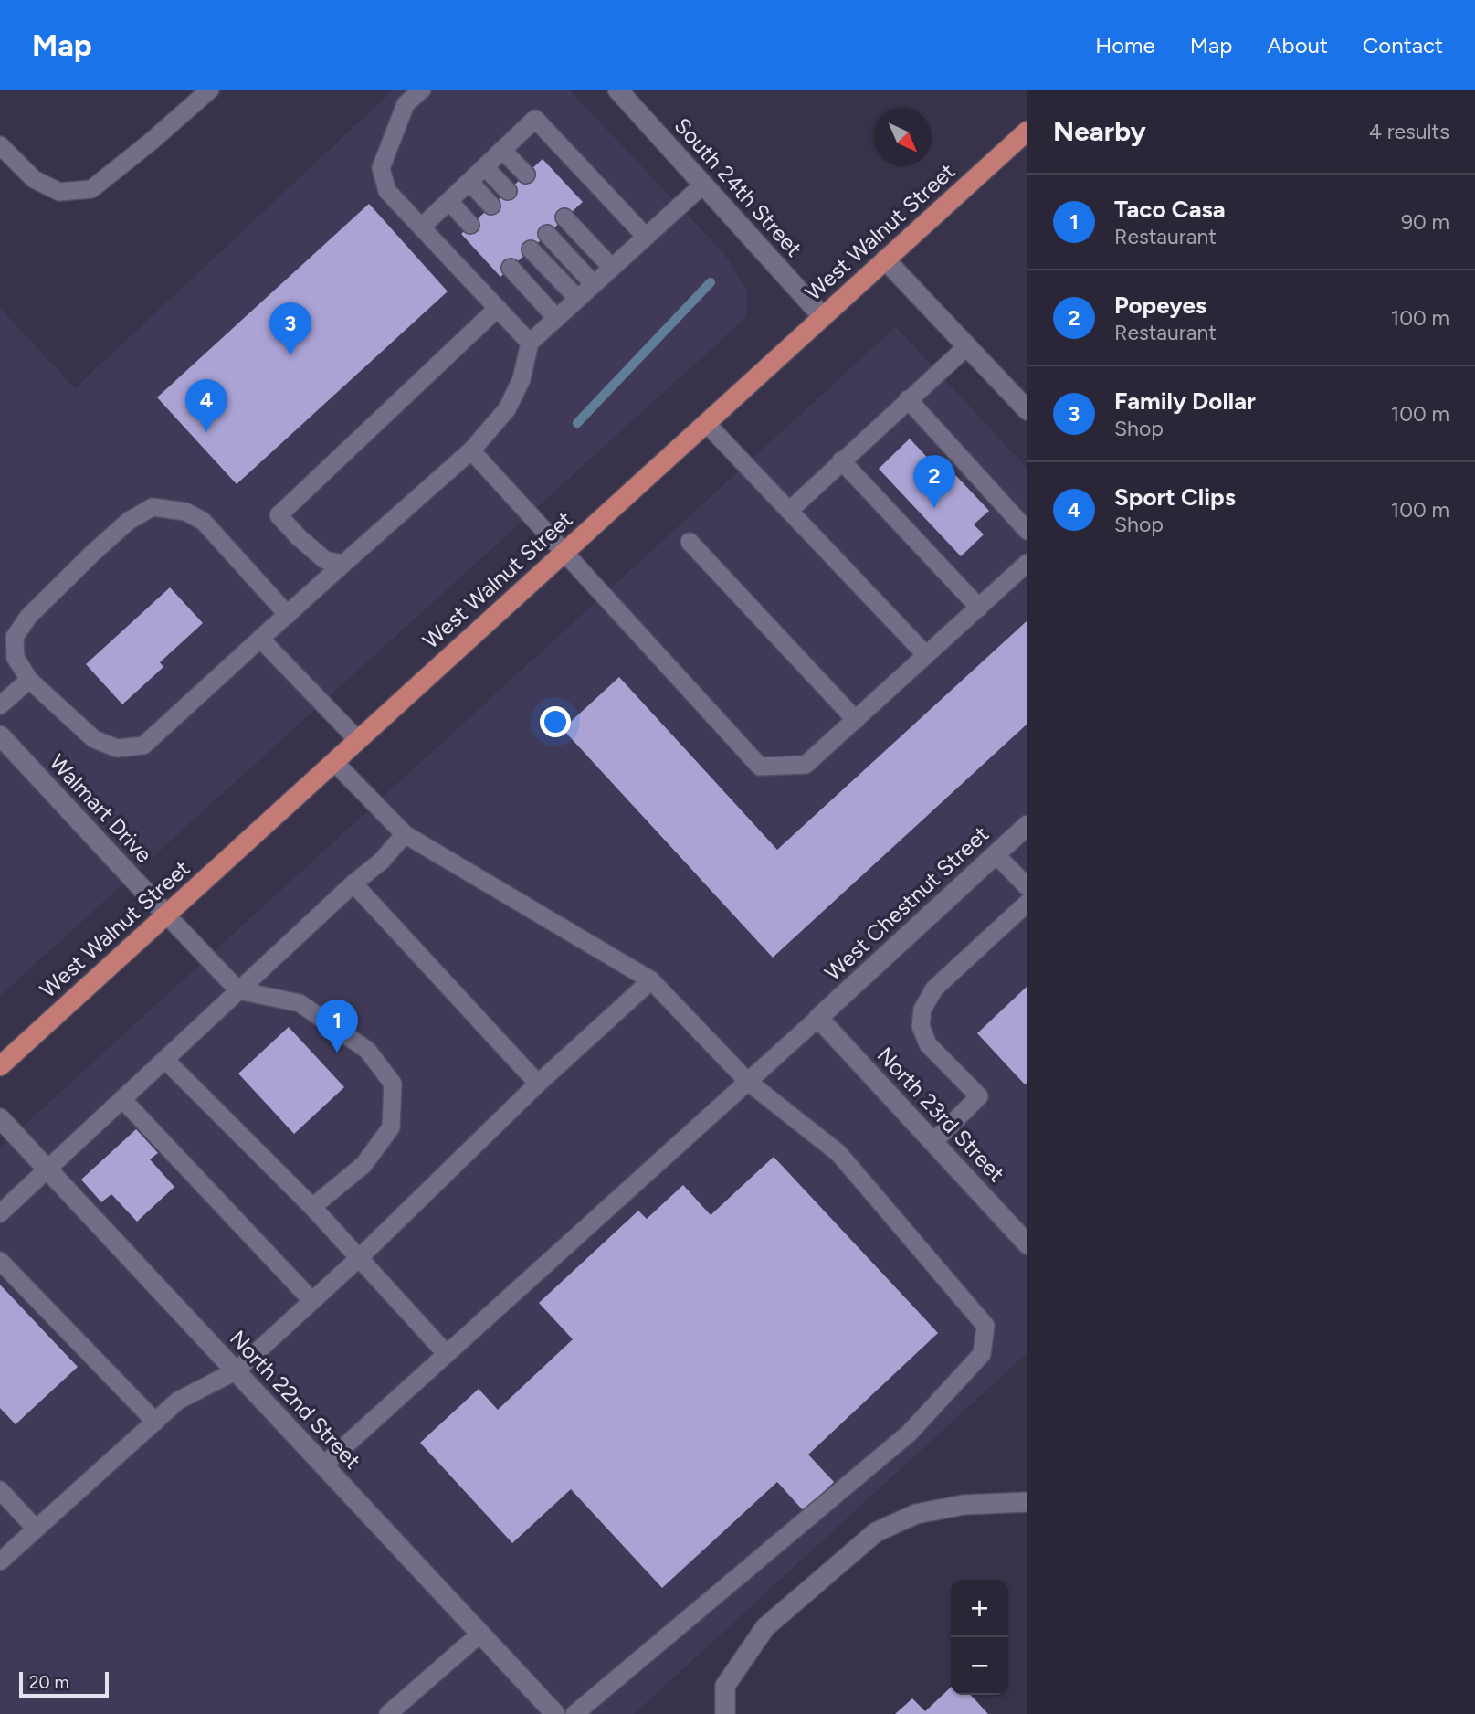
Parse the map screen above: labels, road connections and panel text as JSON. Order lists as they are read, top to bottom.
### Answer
{
  "streets": {
    "main road": ["West Walnut Street"],
    "street": [
      "South 24th Street",
      "Walmart Drive",
      "West Chestnut Street",
      "North 23rd Street",
      "North 22nd Street"
    ]
  },
  "crossings": [
    ["South 24th Street", "West Walnut Street"],
    ["West Walnut Street", "Walmart Drive"],
    ["West Chestnut Street", "North 23rd Street"]
  ],
  "scale_bar": "20 m",
  "north": "bottom right",
  "page": {
    "header": "Map",
    "nav": [
      "Home",
      "Map",
      "About",
      "Contact"
    ],
    "heading": ["Nearby", "4 results"],
    "list": [
      {
        "mark": "1",
        "name": "Taco Casa",
        "note": "Restaurant",
        "value": "90 m"
      },
      {
        "mark": "2",
        "name": "Popeyes",
        "note": "Restaurant",
        "value": "100 m"
      },
      {
        "mark": "3",
        "name": "Family Dollar",
        "note": "Shop",
        "value": "100 m"
      },
      {
        "mark": "4",
        "name": "Sport Clips",
        "note": "Shop",
        "value": "100 m"
      }
    ],
    "pins": [
      "3",
      "4",
      "2",
      "1"
    ],
    "map_buttons": ["+", "−"],
    "scale": "20 m"
  }
}
